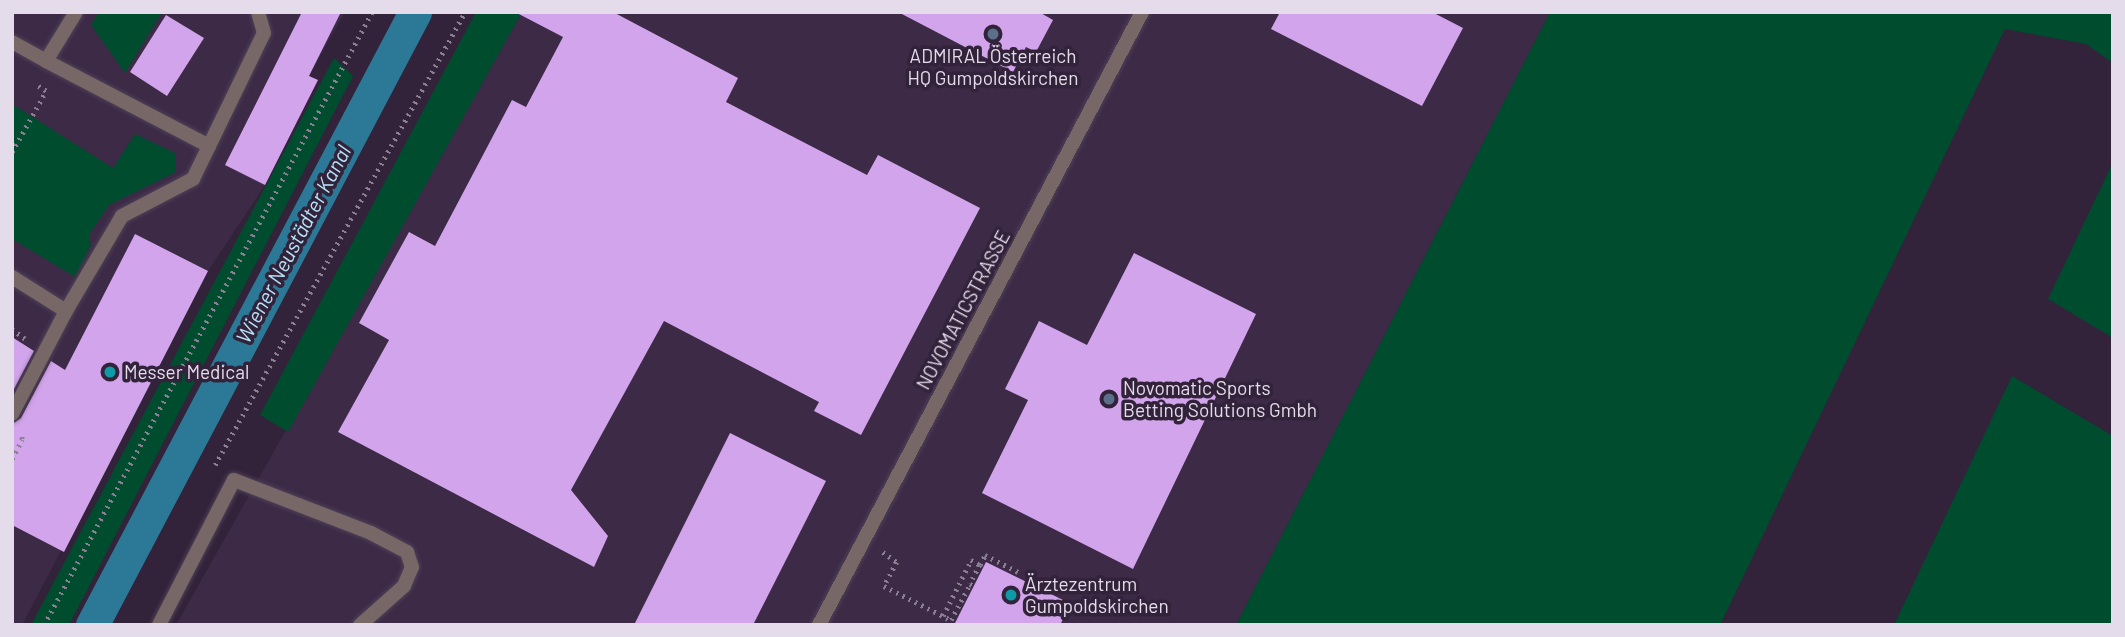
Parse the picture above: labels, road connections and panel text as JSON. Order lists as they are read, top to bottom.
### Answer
{
  "streets": {
    "street": ["NOVOMATICSTRASSE"]
  },
  "water": ["Wiener Neustädter Kanal"],
  "places": [
    "ADMIRAL Österreich HQ Gumpoldskirchen",
    "Messer Medical",
    "Novomatic Sports Betting Solutions Gmbh",
    "Ärztezentrum Gumpoldskirchen"
  ]
}
